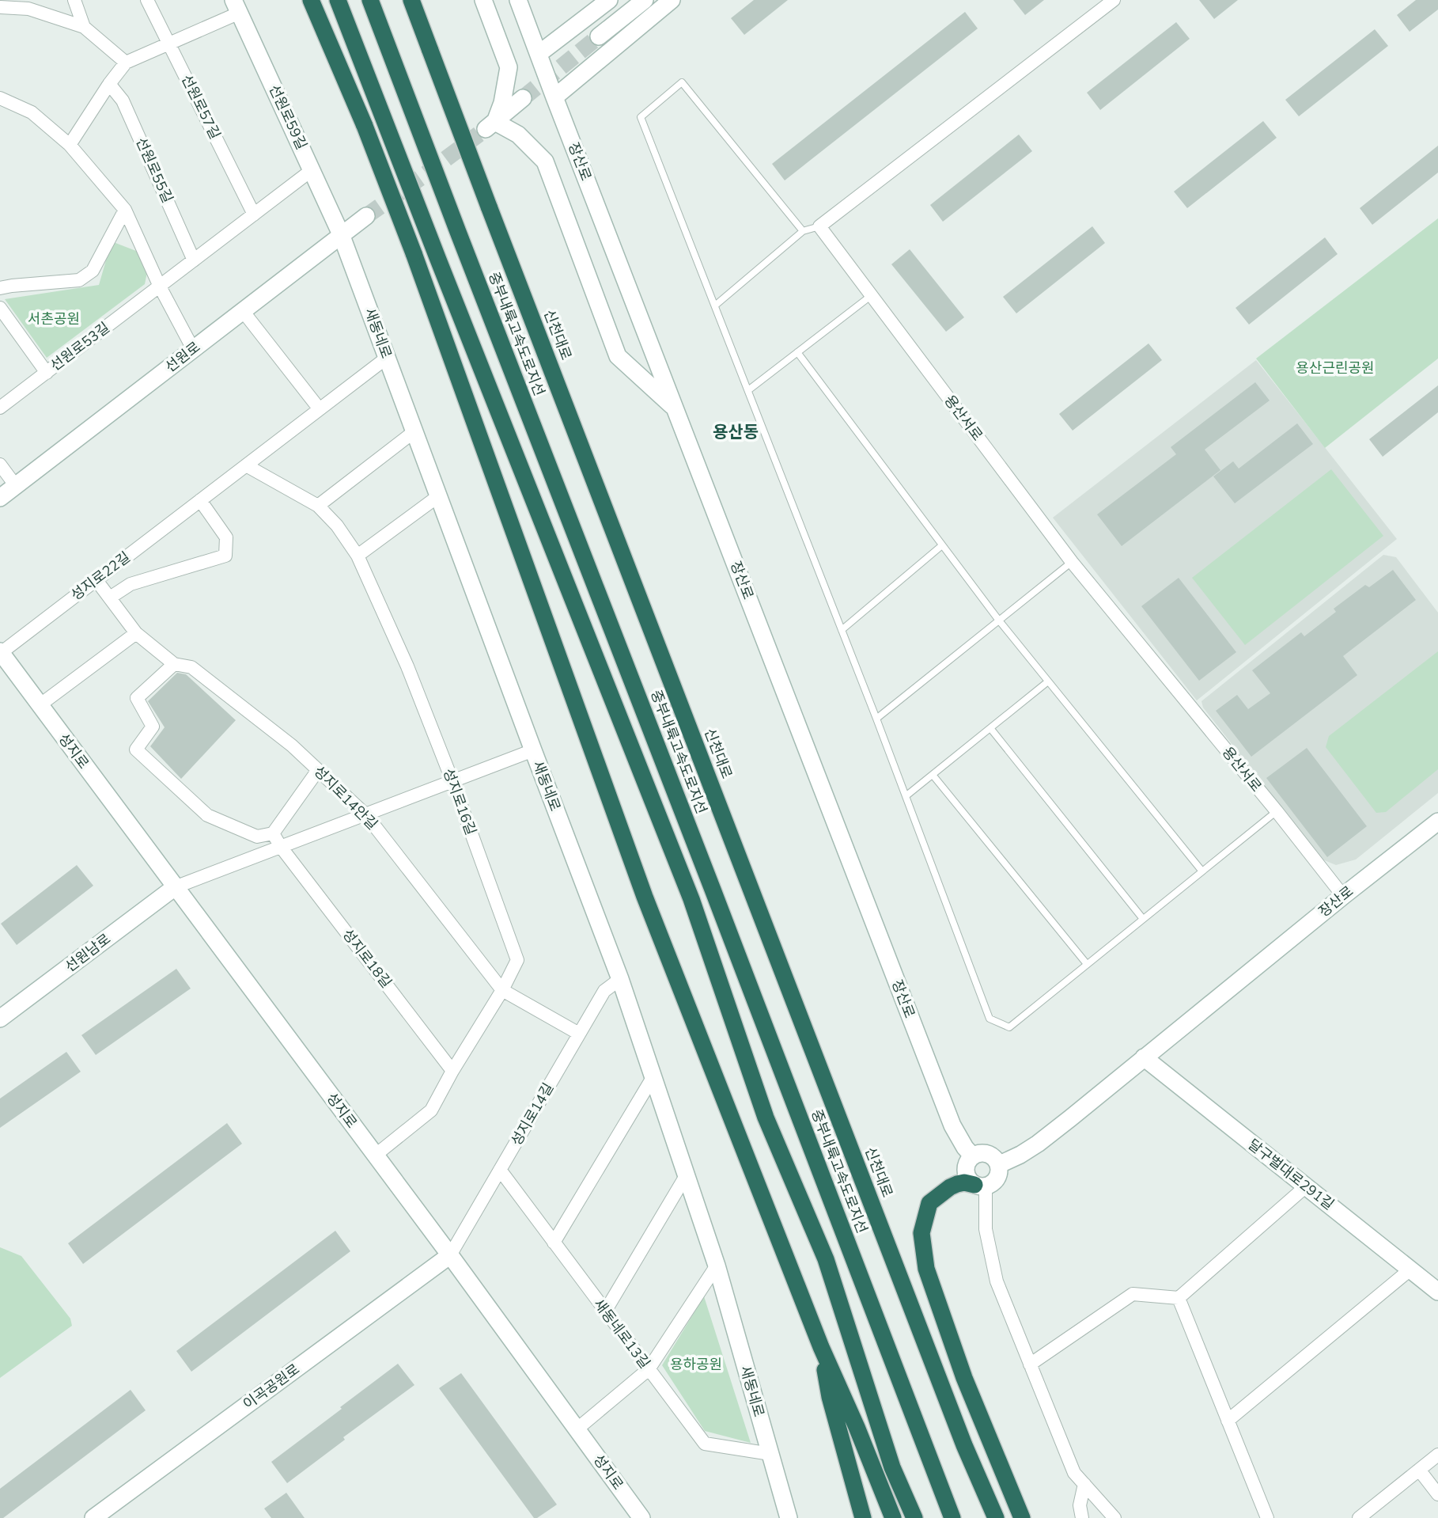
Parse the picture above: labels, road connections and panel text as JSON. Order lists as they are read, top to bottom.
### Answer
{
  "streets": {
    "highway": ["중부내륙고속도로지선", "신천대로"],
    "street": [
      "선원로57길",
      "선원로59길",
      "장산로",
      "선원로55길",
      "새동네로",
      "선원로53길",
      "선원로",
      "용산서로",
      "성지로22길",
      "성지로",
      "성지로14안길",
      "성지로16길",
      "선원남로",
      "성지로18길",
      "성지로14길",
      "달구벌대로291길",
      "새동네로13길",
      "이곡공원로"
    ]
  },
  "crossings": [
    ["선원로57길", "선원로53길"],
    ["선원로59길", "새동네로"],
    ["선원로59길", "선원로53길"],
    ["선원로59길", "선원로"],
    ["장산로", "용산서로"],
    ["장산로", "달구벌대로291길"],
    ["선원로55길", "선원로53길"],
    ["새동네로", "선원로"],
    ["새동네로", "성지로22길"],
    ["새동네로", "성지로14길"],
    ["새동네로", "새동네로13길"],
    ["성지로22길", "성지로"],
    ["성지로22길", "성지로14안길"],
    ["성지로22길", "성지로16길"],
    ["성지로", "성지로16길"],
    ["성지로", "선원남로"],
    ["성지로", "성지로14길"],
    ["성지로", "이곡공원로"],
    ["성지로14안길", "성지로16길"],
    ["성지로14안길", "성지로14길"],
    ["성지로16길", "성지로18길"],
    ["성지로14길", "새동네로13길"],
    ["성지로14길", "이곡공원로"]
  ],
  "districts": ["용산동"],
  "parks": ["서촌공원", "용산근린공원", "용하공원"]
}
